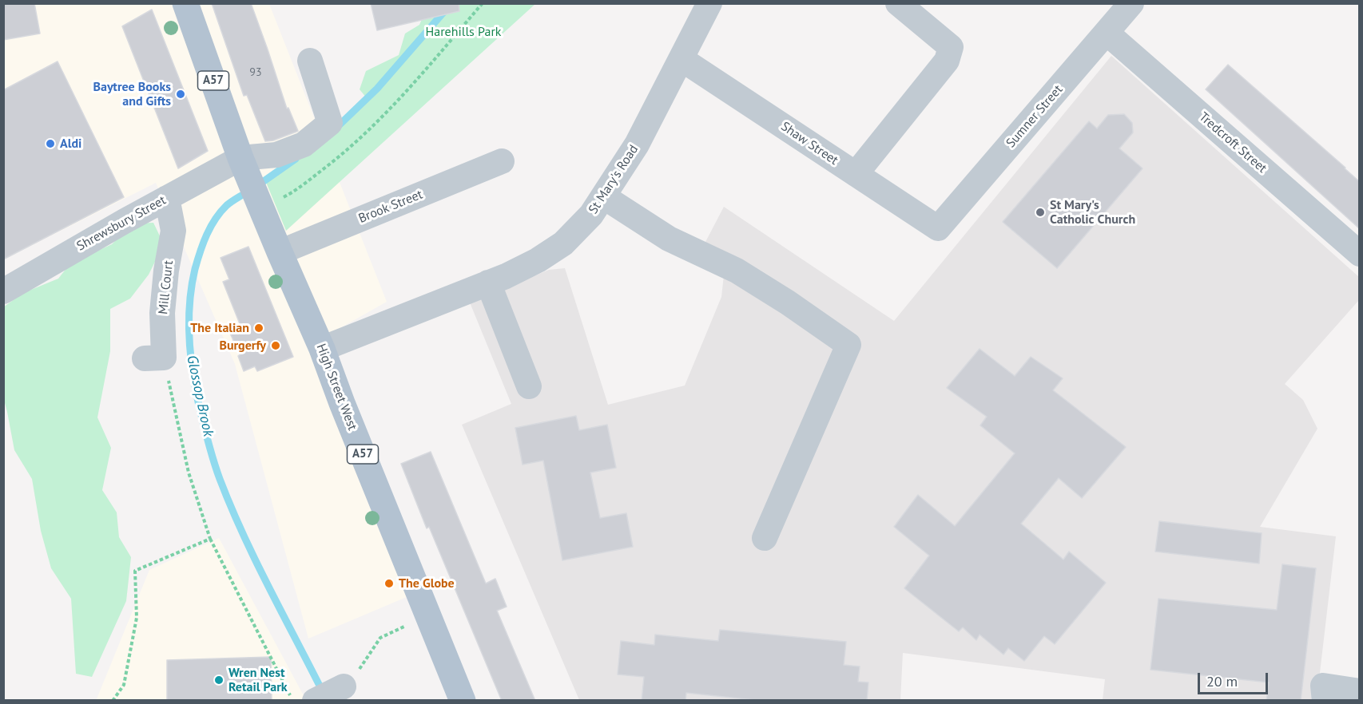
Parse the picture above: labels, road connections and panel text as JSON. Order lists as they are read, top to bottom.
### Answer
{
  "streets": {
    "main road": ["A57", "High Street West"],
    "street": [
      "Sumner Street",
      "Tredcroft Street",
      "Shaw Street",
      "St Mary's Road",
      "Brook Street",
      "Shrewsbury Street",
      "Mill Court"
    ]
  },
  "crossings": [
    ["A57", "Shrewsbury Street"],
    ["A57", "High Street West"],
    ["Sumner Street", "Tredcroft Street"],
    ["Sumner Street", "Shaw Street"],
    ["Shaw Street", "St Mary's Road"],
    ["St Mary's Road", "High Street West"],
    ["Brook Street", "High Street West"],
    ["Shrewsbury Street", "Mill Court"]
  ],
  "water": ["Glossop Brook"],
  "parks": ["Harehills Park"],
  "places": [
    "Baytree Books and Gifts",
    "Aldi",
    "St Mary's Catholic Church",
    "The Italian",
    "Burgerfy",
    "The Globe",
    "Wren Nest Retail Park"
  ],
  "house_numbers": ["93"],
  "scale_bar": "20 m"
}
